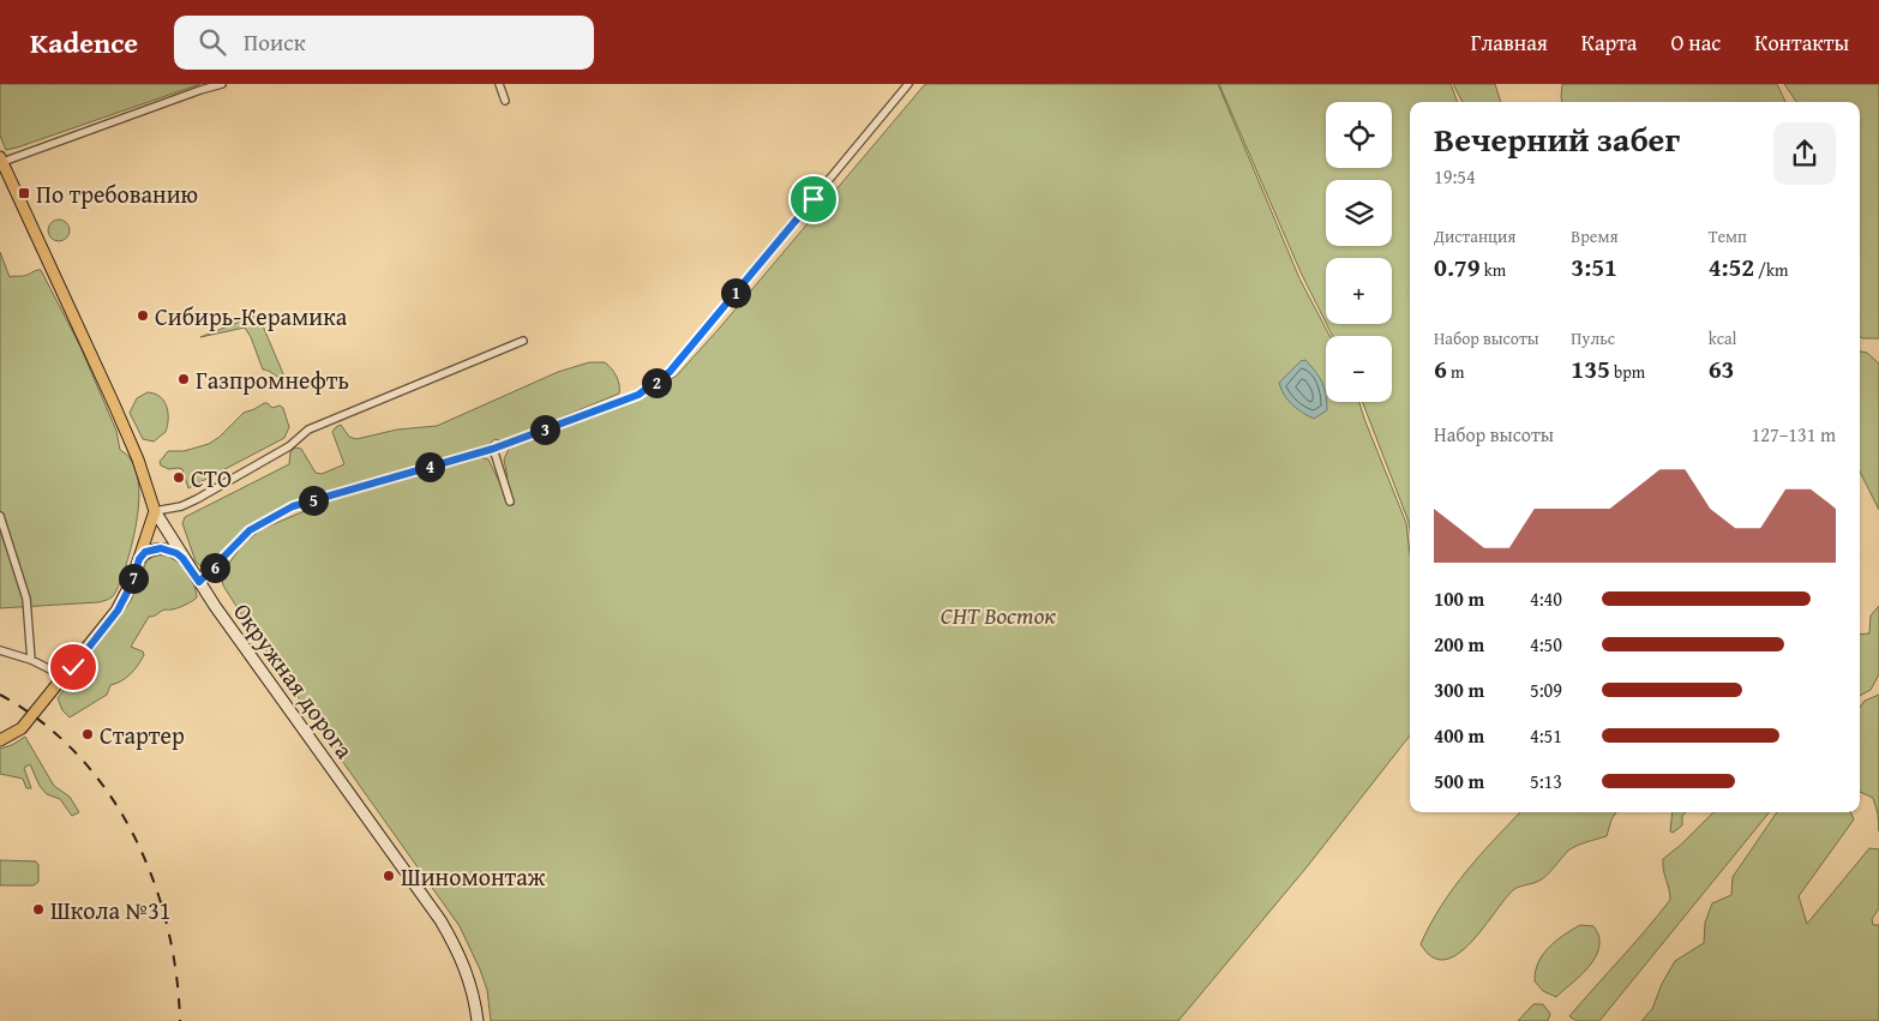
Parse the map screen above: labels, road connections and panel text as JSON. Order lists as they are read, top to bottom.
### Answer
{
  "streets": {
    "main road": ["Окружная дорога"]
  },
  "parks": ["СНТ Восток"],
  "places": {
    "transit": ["По требованию"],
    "other": [
      "Сибирь-Керамика",
      "Газпромнефть",
      "СТО",
      "Стартер",
      "Шиномонтаж",
      "Школа №31"
    ]
  },
  "page": {
    "header": "Kadence",
    "search": "Поиск",
    "nav": [
      "Главная",
      "Карта",
      "О нас",
      "Контакты"
    ],
    "map_buttons": ["+", "−"],
    "heading": ["Вечерний забег", "19:54"],
    "stats": [
      ["Дистанция", "0.79 km"],
      ["Время", "3:51"],
      ["Темп", "4:52 /km"],
      ["Набор высоты", "6 m"],
      ["Пульс", "135 bpm"],
      ["kcal", "63"]
    ],
    "pins": [
      "1",
      "2",
      "3",
      "4",
      "5",
      "6",
      "7"
    ],
    "chart": ["Набор высоты", "127–131 m"],
    "list": [
      {
        "name": "100 m",
        "note": "4:40"
      },
      {
        "name": "200 m",
        "note": "4:50"
      },
      {
        "name": "300 m",
        "note": "5:09"
      },
      {
        "name": "400 m",
        "note": "4:51"
      },
      {
        "name": "500 m",
        "note": "5:13"
      }
    ]
  }
}
